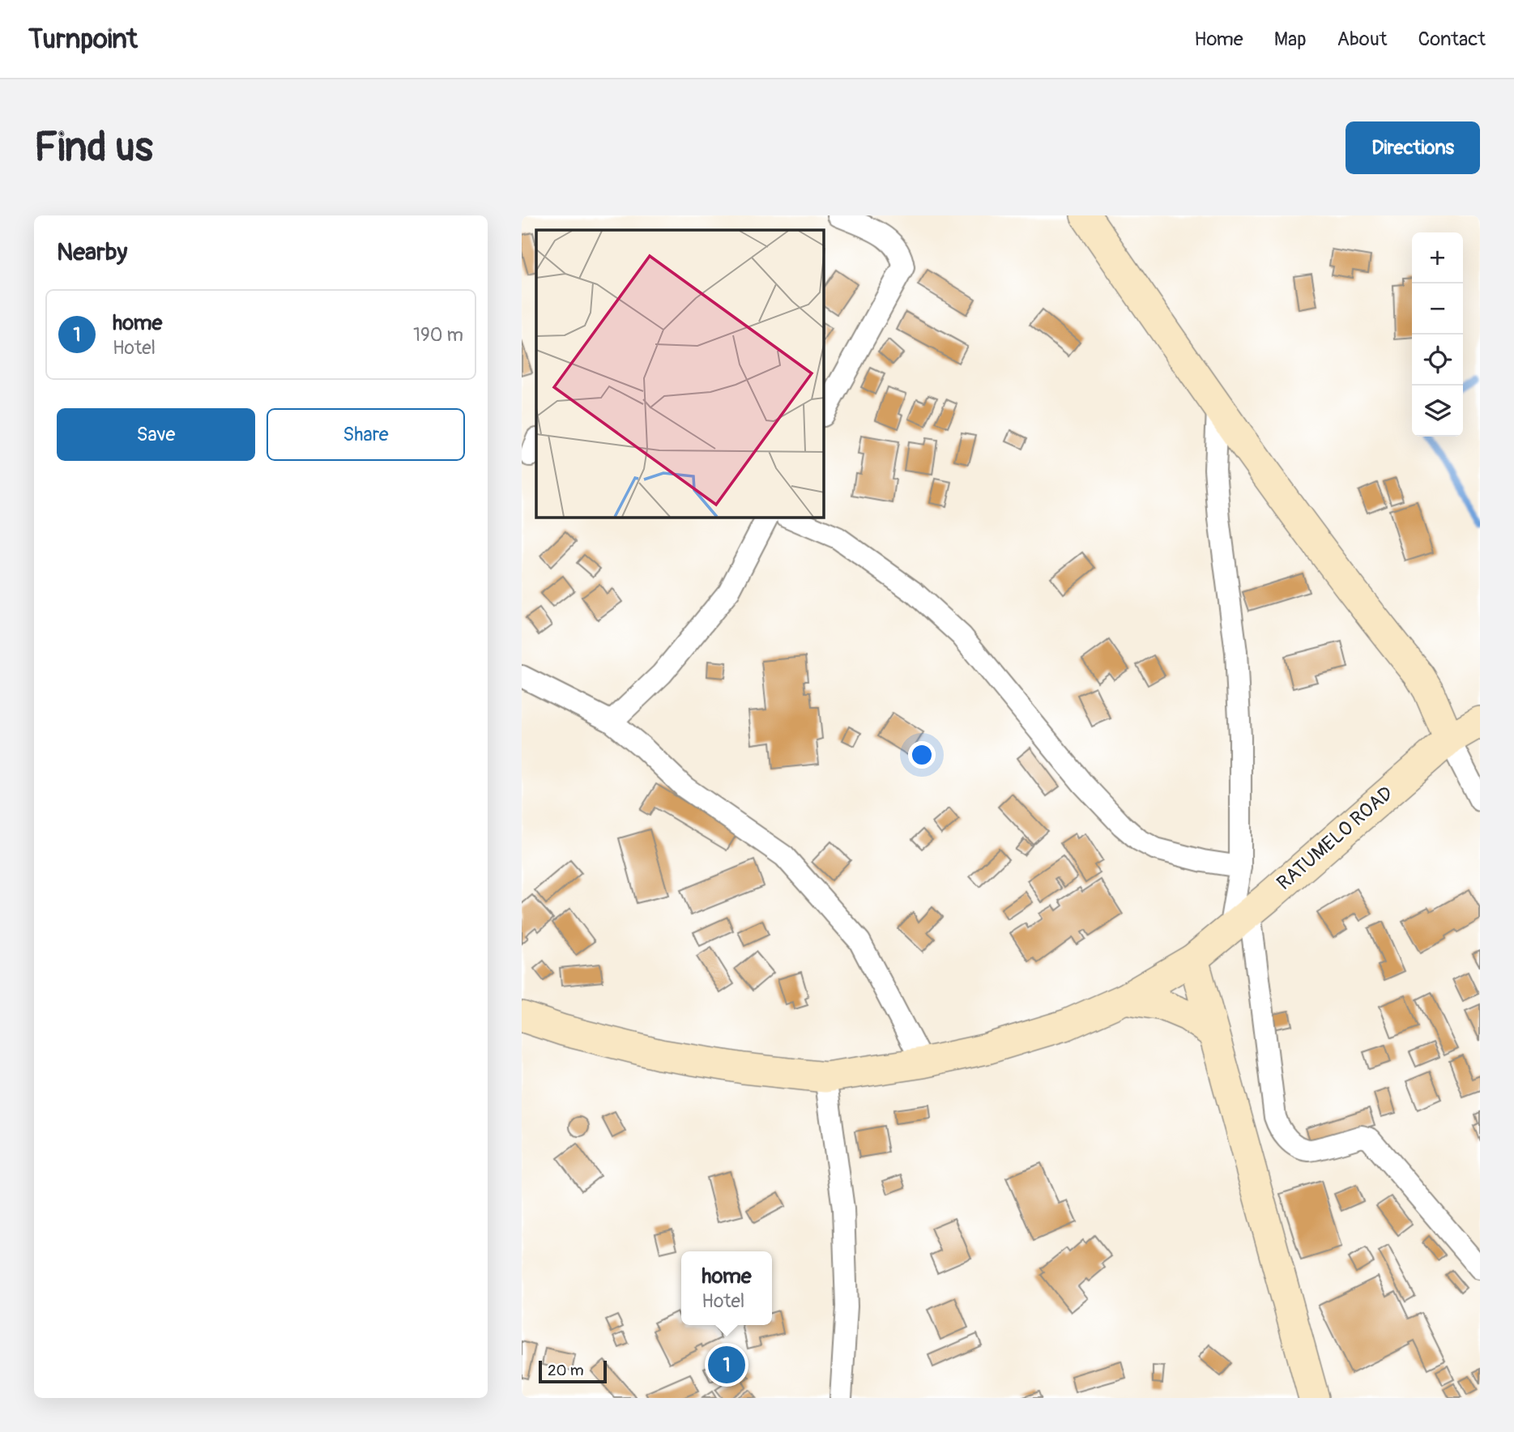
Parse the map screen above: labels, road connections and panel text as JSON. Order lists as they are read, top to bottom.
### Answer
{
  "streets": {
    "street": ["RATUMELO ROAD"]
  },
  "scale_bar": "20 m",
  "page": {
    "header": "Turnpoint",
    "nav": [
      "Home",
      "Map",
      "About",
      "Contact"
    ],
    "buttons": [
      "Directions",
      ["Save", "Share"]
    ],
    "title": "Find us",
    "heading": "Nearby",
    "map_buttons": ["+", "−"],
    "list": [
      {
        "mark": "1",
        "name": "home",
        "note": "Hotel",
        "value": "190 m"
      }
    ],
    "popup": ["home", "Hotel"],
    "pins": "1",
    "scale": "20 m"
  }
}
